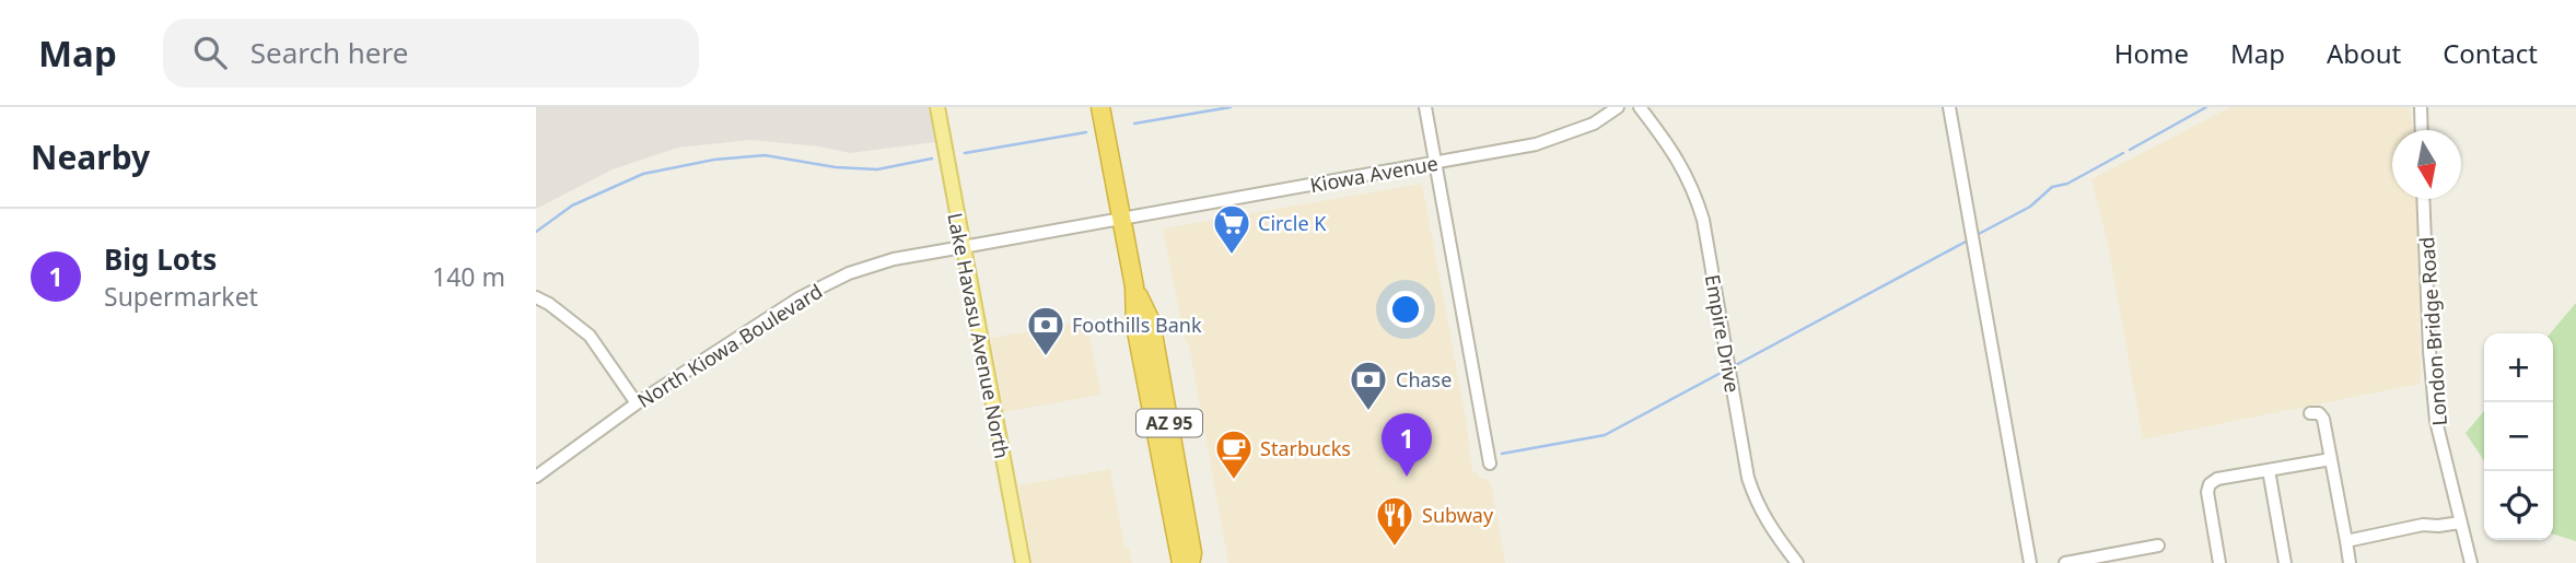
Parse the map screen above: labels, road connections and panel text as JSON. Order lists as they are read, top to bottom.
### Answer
{
  "streets": {
    "highway": ["AZ 95"],
    "main road": ["Lake Havasu Avenue North"],
    "street": [
      "Kiowa Avenue",
      "London Bridge Road",
      "Empire Drive",
      "North Kiowa Boulevard"
    ]
  },
  "crossings": [
    ["Kiowa Avenue", "North Kiowa Boulevard"],
    ["Kiowa Avenue", "AZ 95"],
    ["Lake Havasu Avenue North", "North Kiowa Boulevard"],
    ["North Kiowa Boulevard", "AZ 95"]
  ],
  "places": {
    "supermarket": ["Circle K"],
    "bank": ["Foothills Bank", "Chase"],
    "cafe": ["Starbucks"],
    "restaurant": ["Subway"]
  },
  "north": "bottom",
  "page": {
    "header": "Map",
    "search": "Search here",
    "nav": [
      "Home",
      "Map",
      "About",
      "Contact"
    ],
    "heading": "Nearby",
    "list": [
      {
        "mark": "1",
        "name": "Big Lots",
        "note": "Supermarket",
        "value": "140 m"
      }
    ],
    "map_buttons": ["+", "−"],
    "pins": "1"
  }
}
